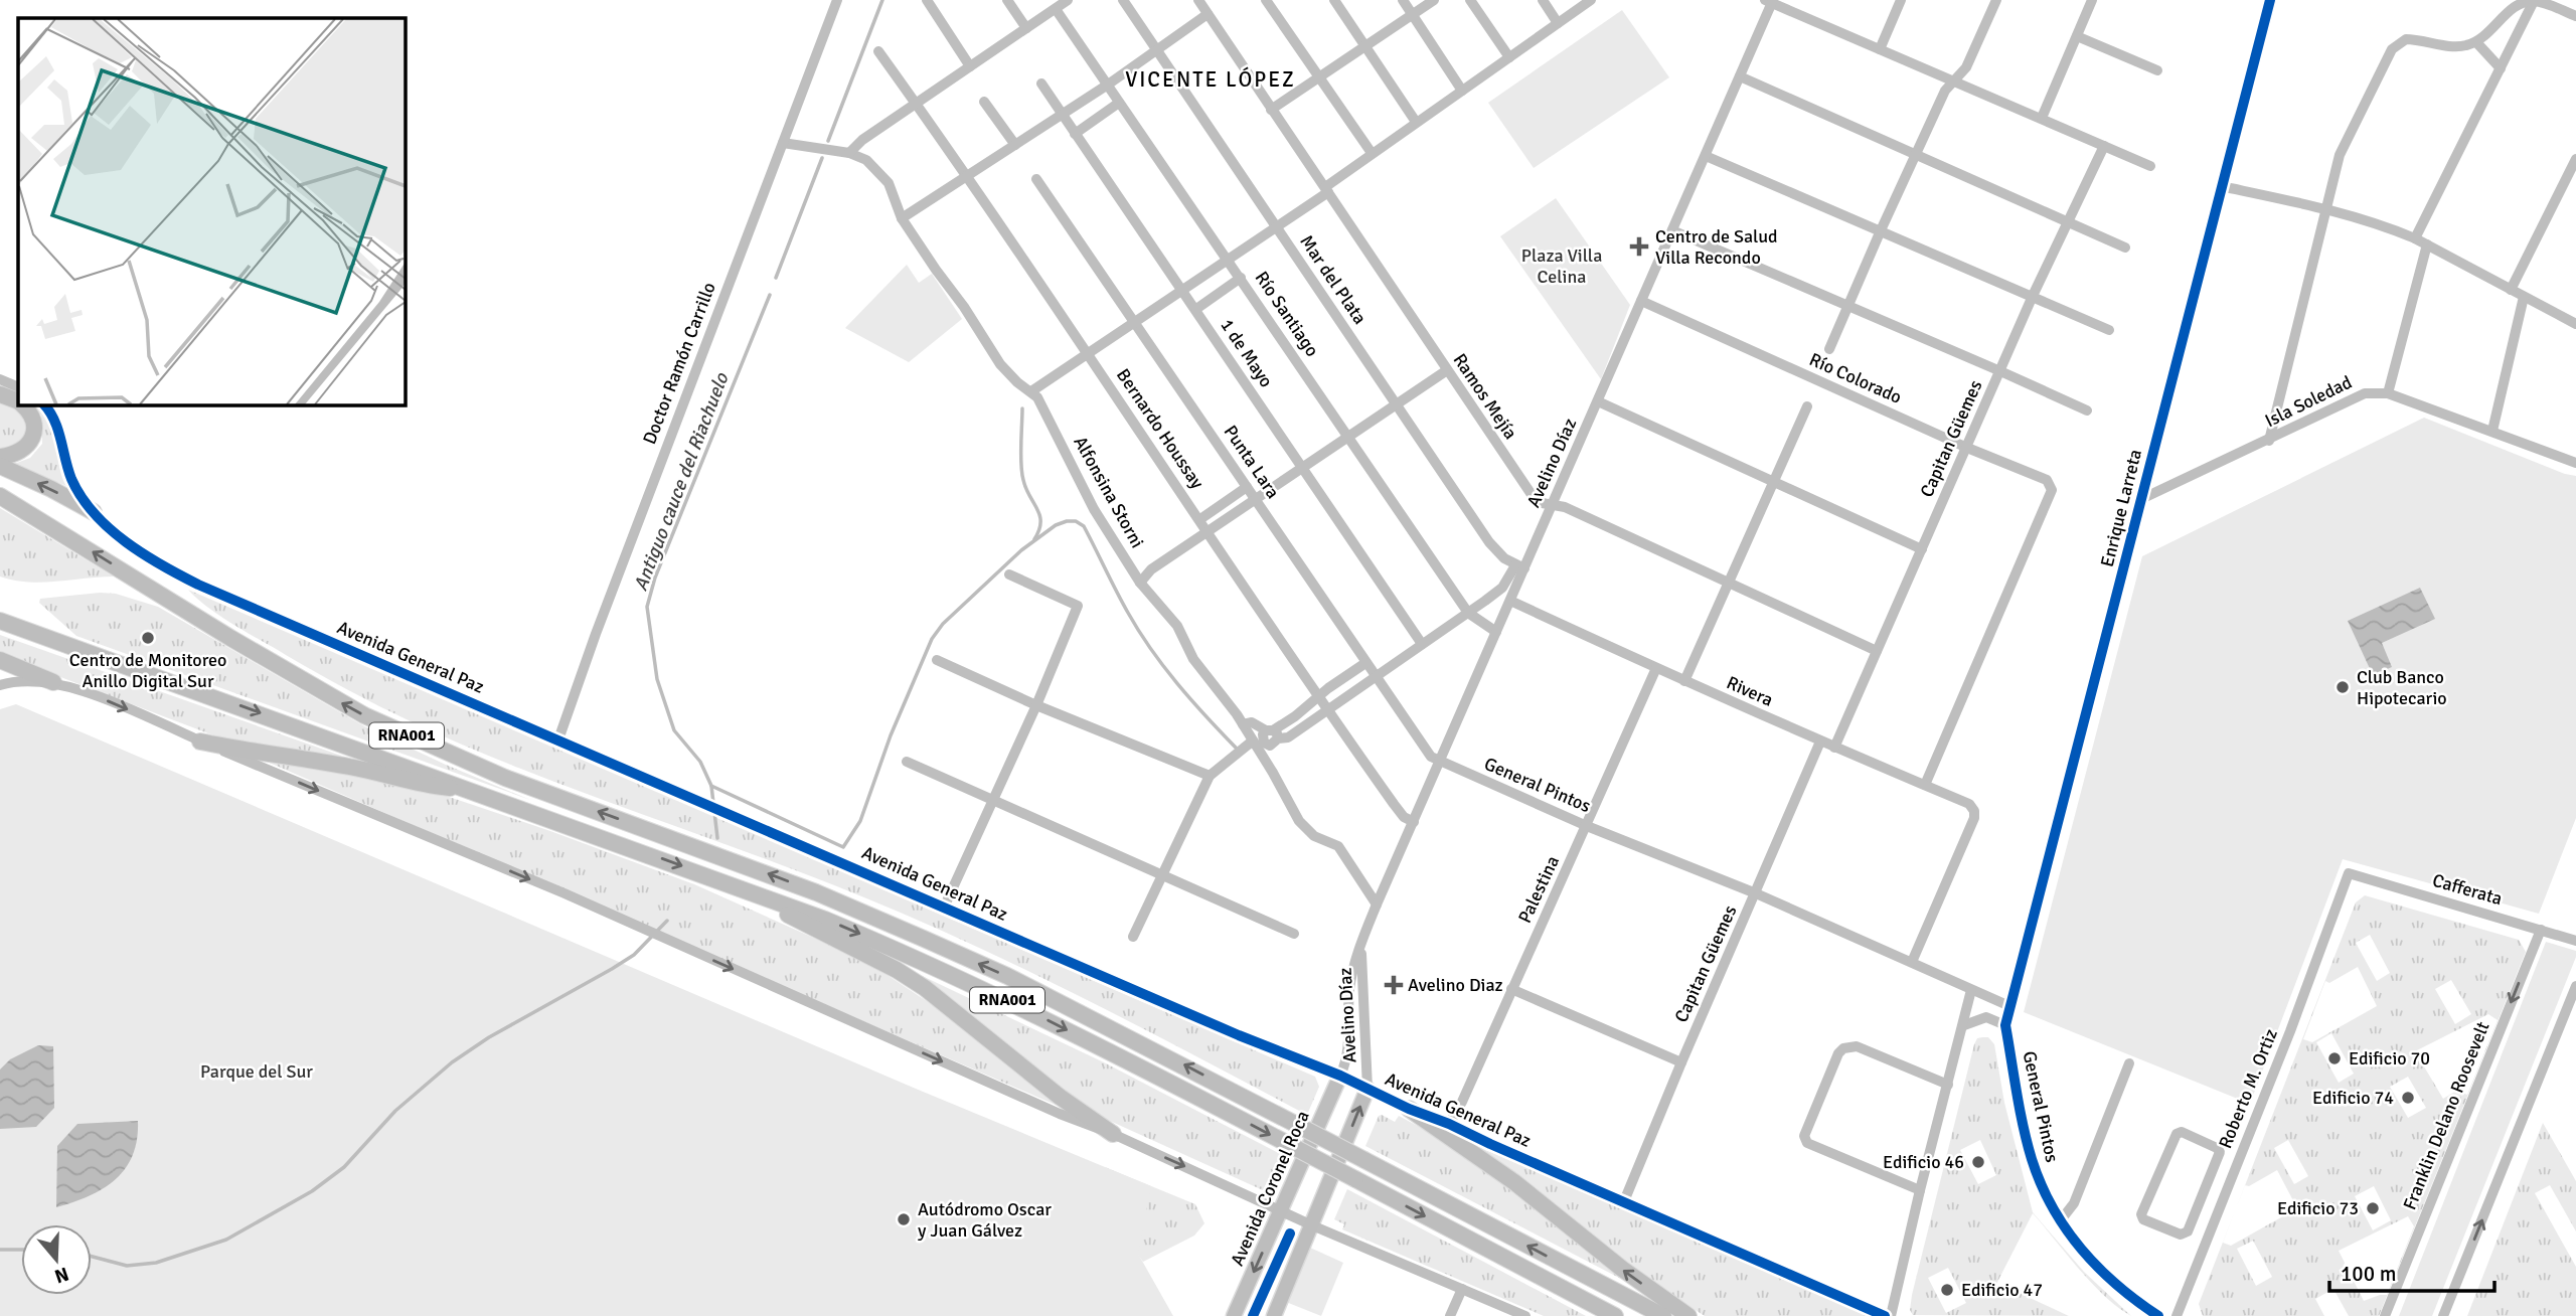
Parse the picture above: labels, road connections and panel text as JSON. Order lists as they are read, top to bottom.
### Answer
{
  "streets": {
    "highway": ["RNA001"],
    "main road": ["Avenida Coronel Roca"],
    "street": [
      "Mar del Plata",
      "Río Santiago",
      "1 de Mayo",
      "Doctor Ramón Carrillo",
      "Río Colorado",
      "Ramos Mejía",
      "Isla Soledad",
      "Bernardo Houssay",
      "Capitan Güemes",
      "Punta Lara",
      "Avelino Díaz",
      "Alfonsina Storni",
      "Enrique Larreta",
      "Avenida General Paz",
      "Rivera",
      "General Pintos",
      "Palestina",
      "Cafferata",
      "Roberto M. Ortiz",
      "Franklin Delano Roosevelt"
    ]
  },
  "crossings": [
    ["Mar del Plata", "Avelino Díaz"],
    ["Río Santiago", "Avelino Díaz"],
    ["Doctor Ramón Carrillo", "Alfonsina Storni"],
    ["Doctor Ramón Carrillo", "Avenida General Paz"],
    ["Río Colorado", "Capitan Güemes"],
    ["Río Colorado", "Avelino Díaz"],
    ["Río Colorado", "Rivera"],
    ["Ramos Mejía", "Capitan Güemes"],
    ["Ramos Mejía", "Avelino Díaz"],
    ["Isla Soledad", "Enrique Larreta"],
    ["Bernardo Houssay", "Avelino Díaz"],
    ["Capitan Güemes", "Avenida General Paz"],
    ["Capitan Güemes", "Rivera"],
    ["Capitan Güemes", "General Pintos"],
    ["Punta Lara", "Avelino Díaz"],
    ["Punta Lara", "General Pintos"],
    ["Avelino Díaz", "Alfonsina Storni"],
    ["Avelino Díaz", "Avenida General Paz"],
    ["Avelino Díaz", "Rivera"],
    ["Avelino Díaz", "General Pintos"],
    ["Avelino Díaz", "Avenida Coronel Roca"],
    ["Enrique Larreta", "General Pintos"],
    ["Avenida General Paz", "Palestina"],
    ["Avenida General Paz", "Avenida Coronel Roca"],
    ["Rivera", "General Pintos"],
    ["Rivera", "Palestina"],
    ["General Pintos", "Palestina"],
    ["Cafferata", "Roberto M. Ortiz"],
    ["Cafferata", "Franklin Delano Roosevelt"]
  ],
  "districts": ["VICENTE LÓPEZ"],
  "water": ["Antiguo cauce del Riachuelo"],
  "parks": ["Plaza Villa Celina", "Parque del Sur"],
  "places": {
    "health": ["Centro de Salud Villa Recondo", "Avelino Diaz"],
    "other": [
      "Centro de Monitoreo Anillo Digital Sur",
      "Club Banco Hipotecario",
      "Edificio 70",
      "Edificio 74",
      "Edificio 46",
      "Edificio 73",
      "Autódromo Oscar y Juan Gálvez",
      "Edificio 47"
    ]
  },
  "scale_bar": "100 m",
  "north": "bottom"
}
